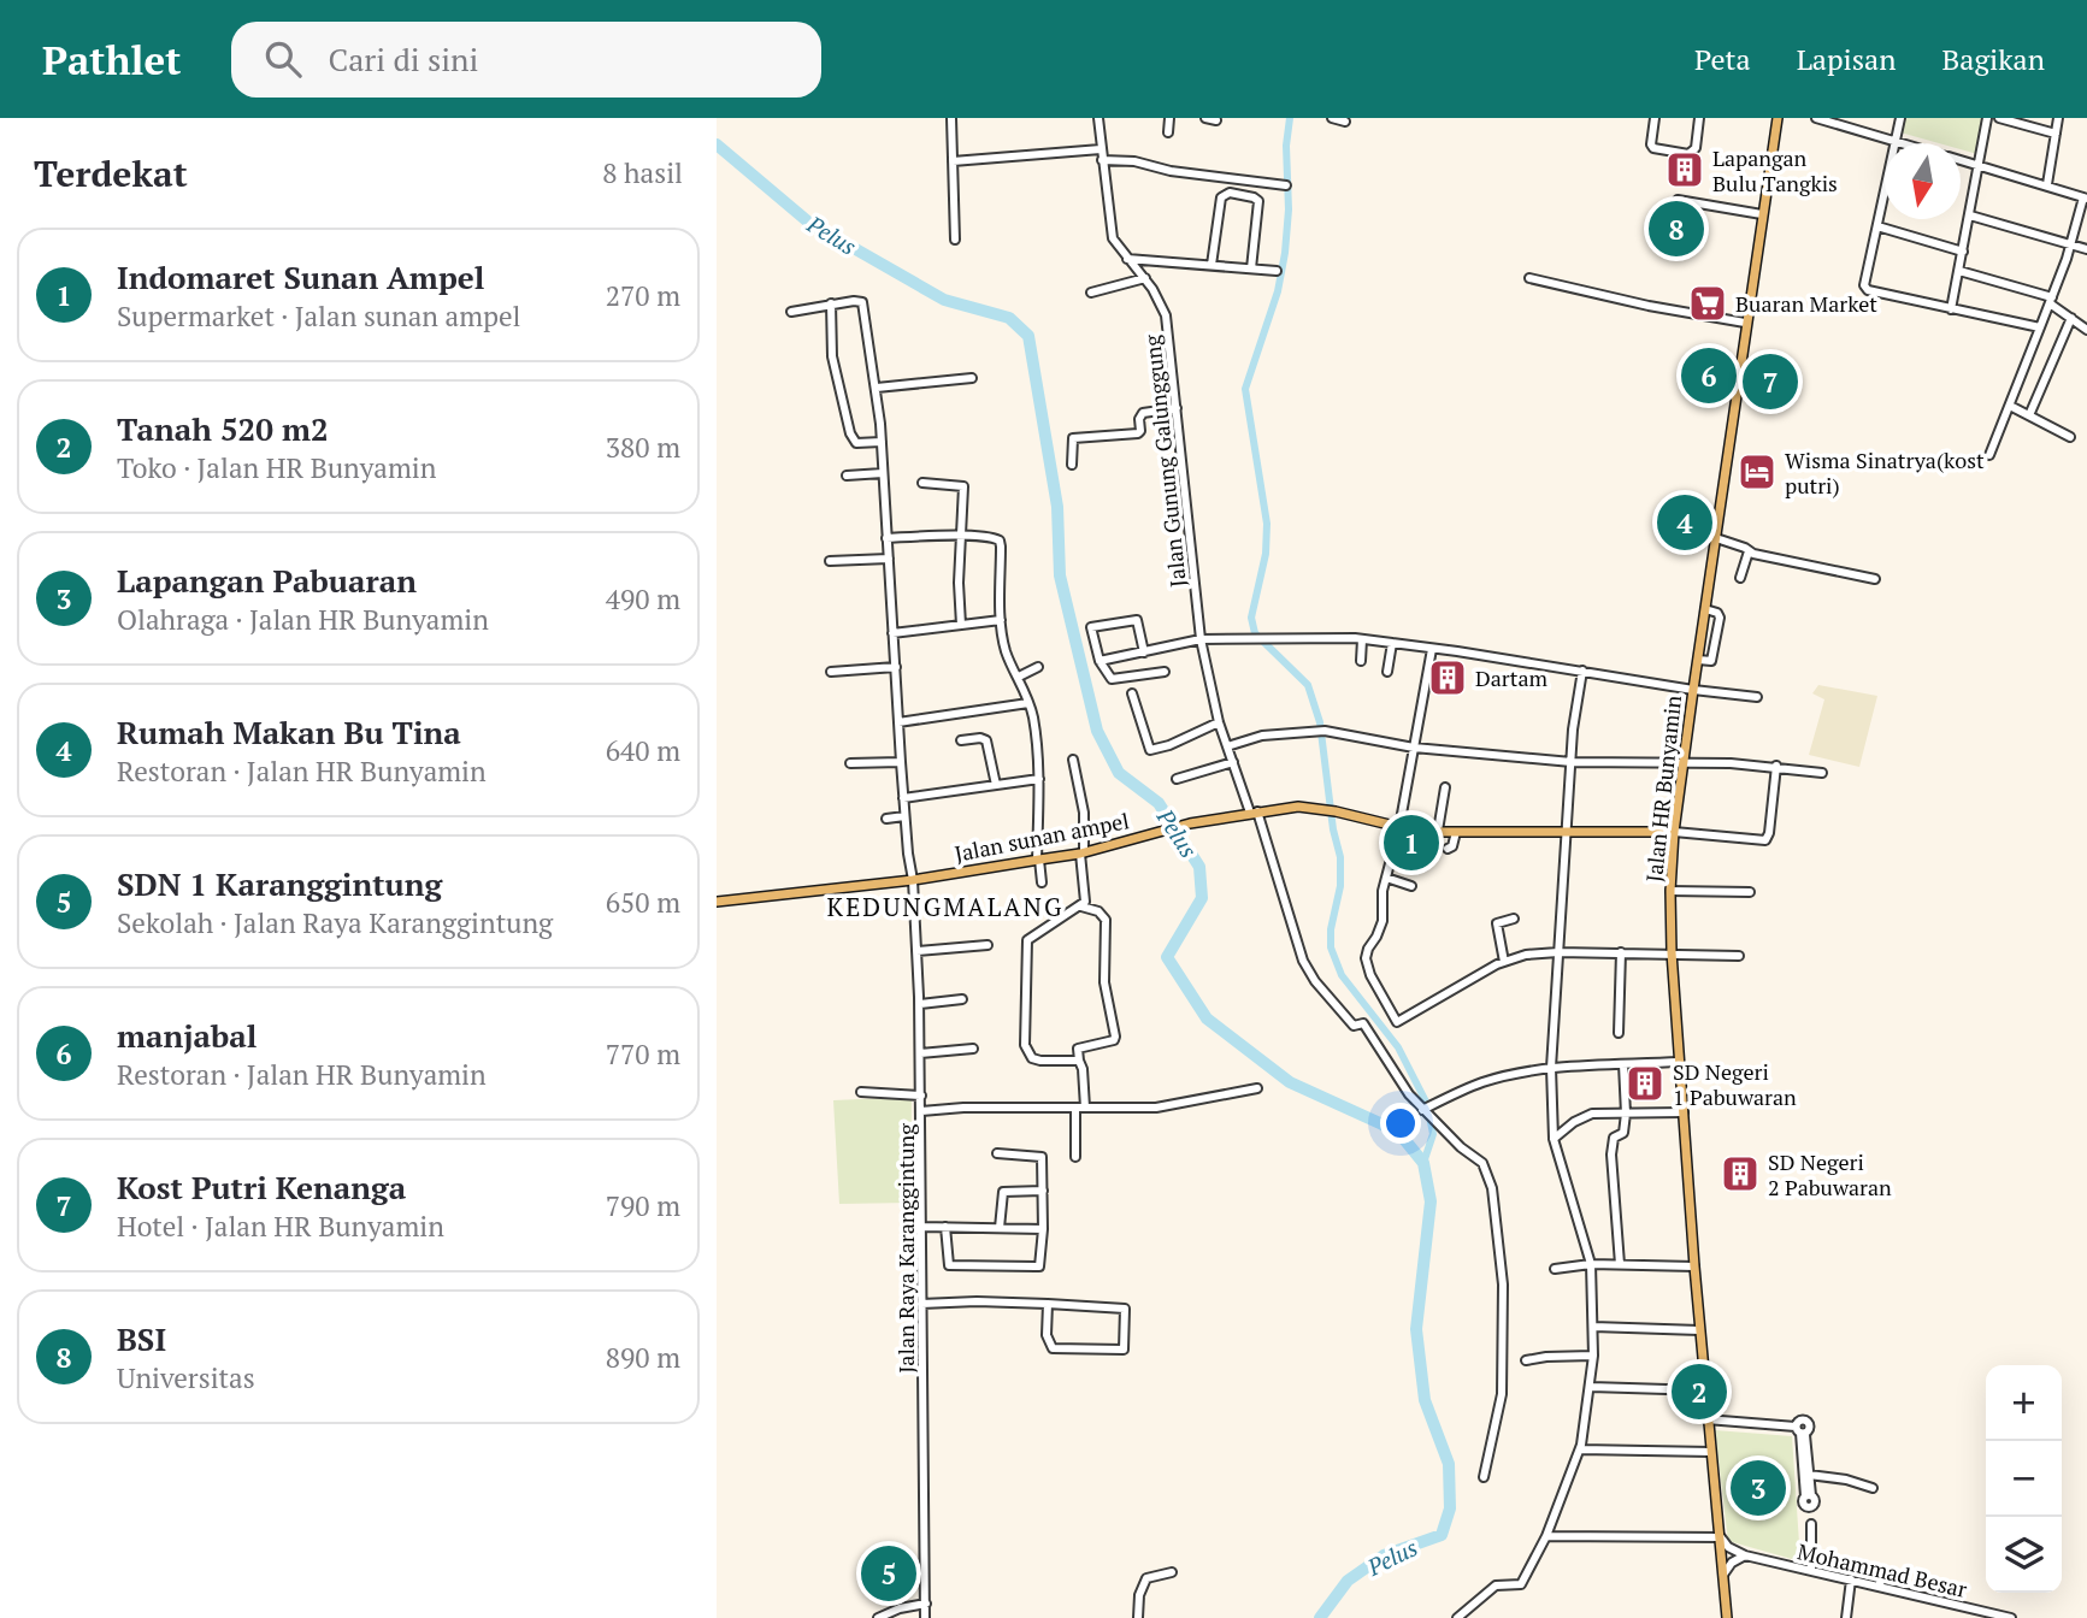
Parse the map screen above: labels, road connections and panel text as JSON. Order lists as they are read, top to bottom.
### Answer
{
  "streets": {
    "main road": ["Jalan HR Bunyamin", "Jalan sunan ampel"],
    "street": ["Jalan Gunung Galunggung", "Jalan Raya Karanggintung", "Mohammad Besar"]
  },
  "crossings": [
    ["Jalan Gunung Galunggung", "Jalan sunan ampel"],
    ["Jalan HR Bunyamin", "Jalan sunan ampel"],
    ["Jalan sunan ampel", "Jalan Raya Karanggintung"]
  ],
  "districts": ["KEDUNGMALANG"],
  "water": ["Pelus"],
  "places": {
    "building": [
      "Lapangan Bulu Tangkis",
      "Dartam",
      "SD Negeri 1 Pabuwaran",
      "SD Negeri 2 Pabuwaran"
    ],
    "supermarket": ["Buaran Market"],
    "hotel": ["Wisma Sinatrya(kost putri)"]
  },
  "north": "bottom",
  "page": {
    "header": "Pathlet",
    "search": "Cari di sini",
    "nav": ["Peta", "Lapisan", "Bagikan"],
    "heading": ["Terdekat", "8 hasil"],
    "pins": [
      "8",
      "6",
      "7",
      "4",
      "1",
      "2",
      "3",
      "5"
    ],
    "list": [
      {
        "mark": "1",
        "name": "Indomaret Sunan Ampel",
        "note": "Supermarket · Jalan sunan ampel",
        "value": "270 m"
      },
      {
        "mark": "2",
        "name": "Tanah 520 m2",
        "note": "Toko · Jalan HR Bunyamin",
        "value": "380 m"
      },
      {
        "mark": "3",
        "name": "Lapangan Pabuaran",
        "note": "Olahraga · Jalan HR Bunyamin",
        "value": "490 m"
      },
      {
        "mark": "4",
        "name": "Rumah Makan Bu Tina",
        "note": "Restoran · Jalan HR Bunyamin",
        "value": "640 m"
      },
      {
        "mark": "5",
        "name": "SDN 1 Karanggintung",
        "note": "Sekolah · Jalan Raya Karanggintung",
        "value": "650 m"
      },
      {
        "mark": "6",
        "name": "manjabal",
        "note": "Restoran · Jalan HR Bunyamin",
        "value": "770 m"
      },
      {
        "mark": "7",
        "name": "Kost Putri Kenanga",
        "note": "Hotel · Jalan HR Bunyamin",
        "value": "790 m"
      },
      {
        "mark": "8",
        "name": "BSI",
        "note": "Universitas",
        "value": "890 m"
      }
    ],
    "map_buttons": ["+", "−"]
  }
}
